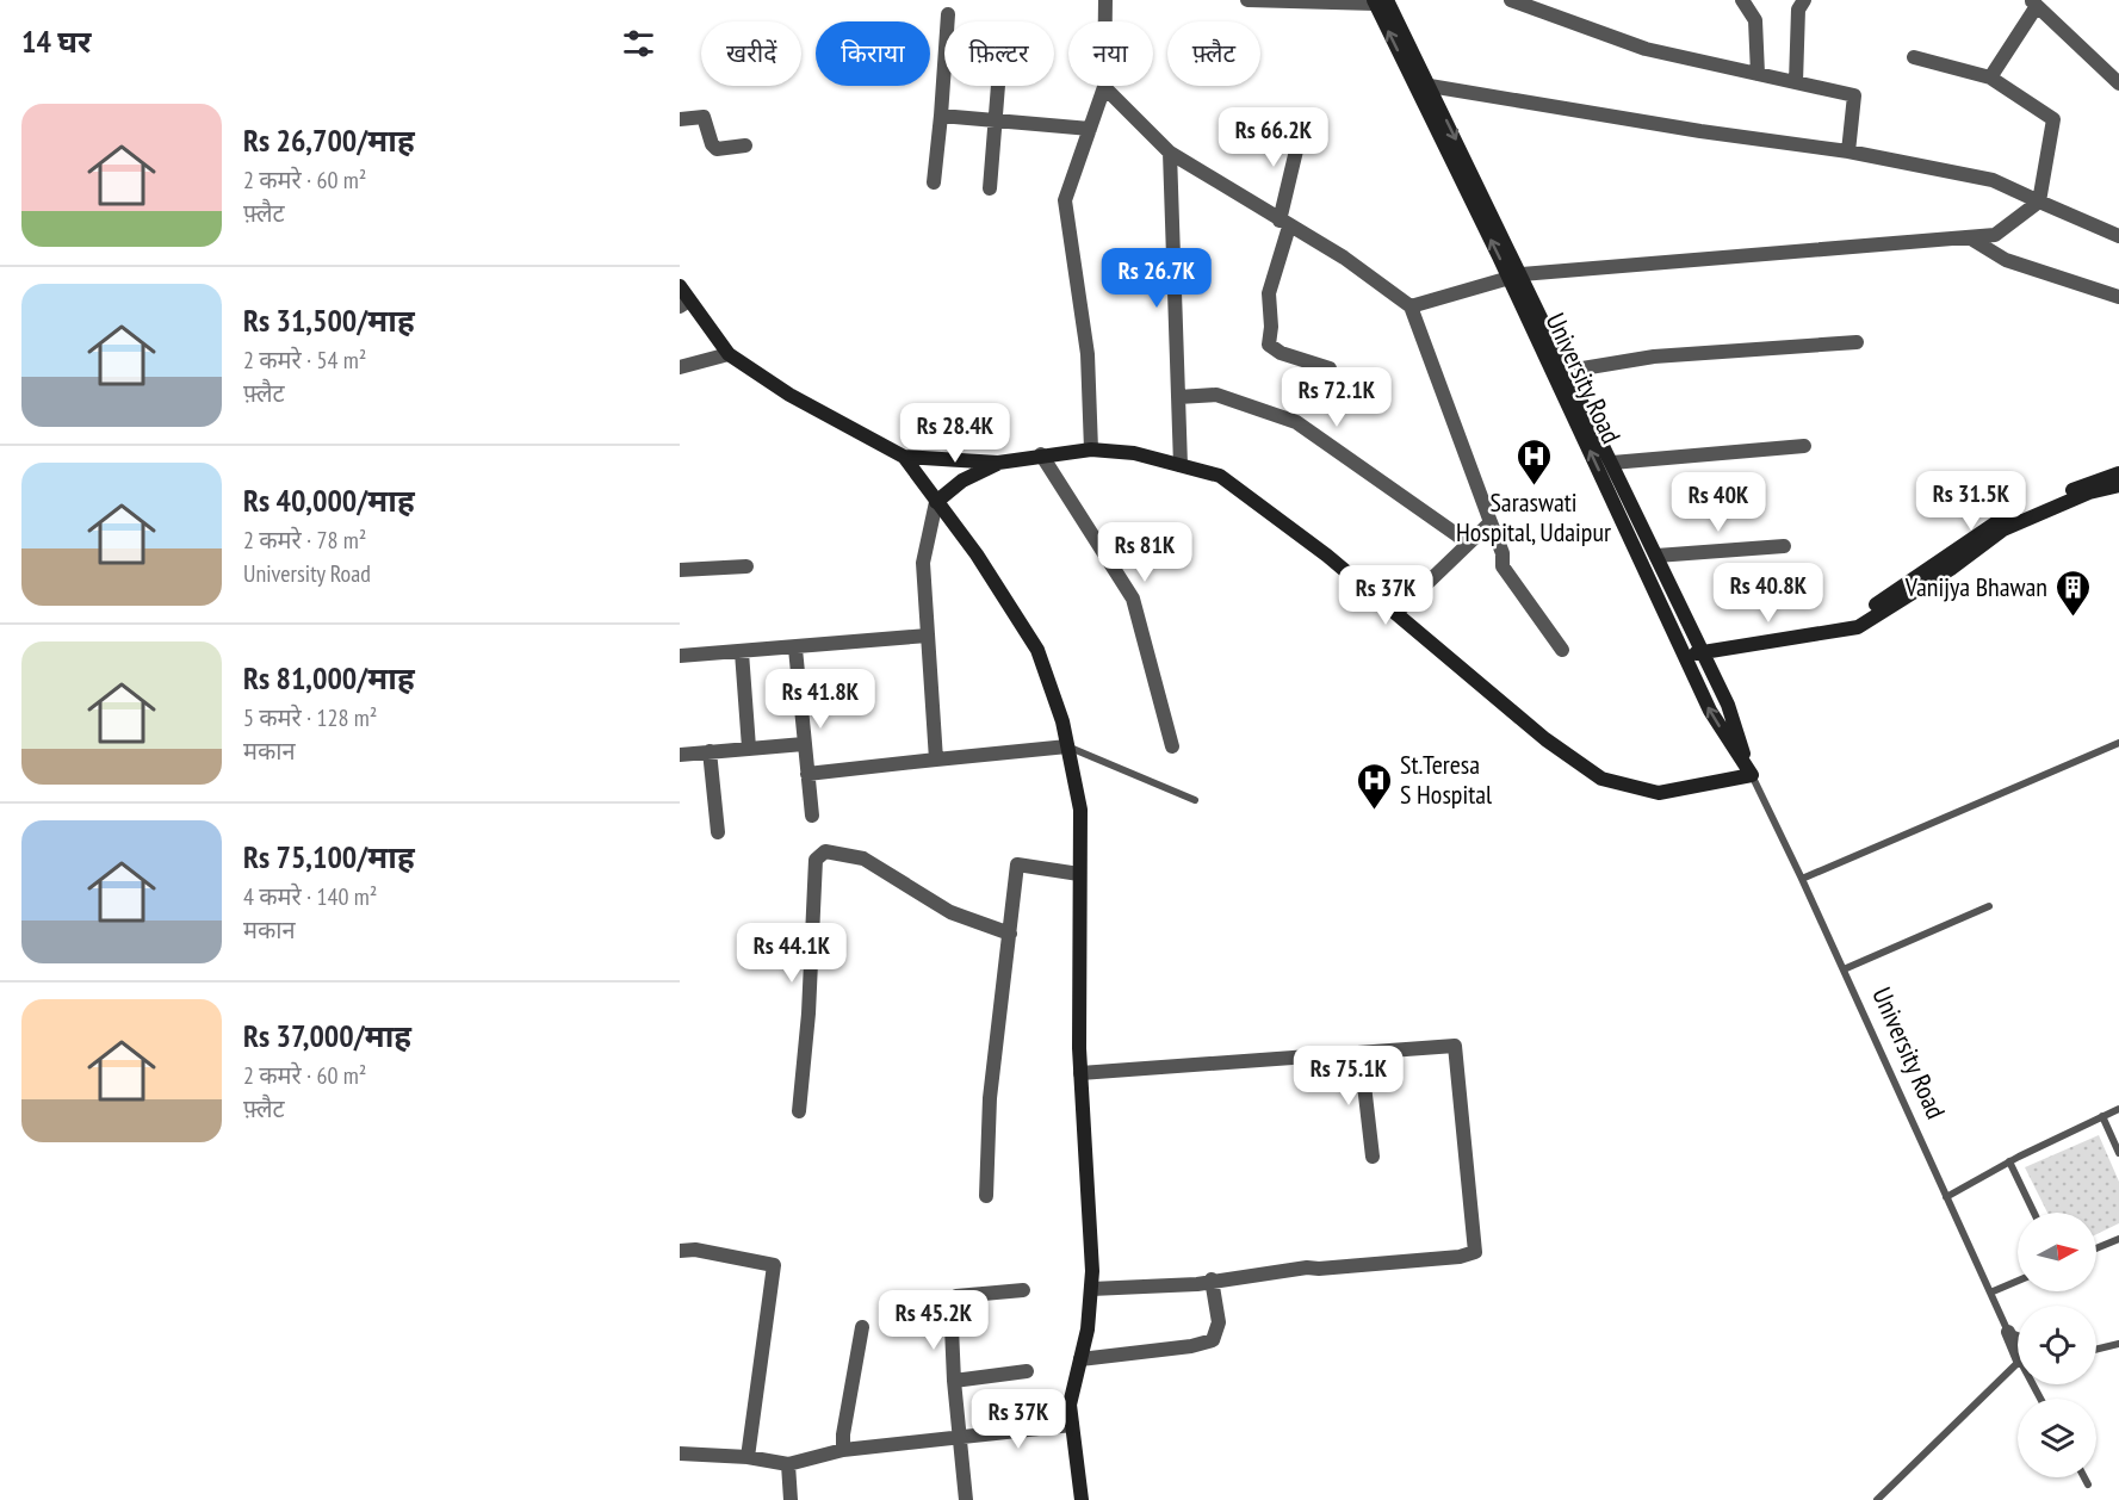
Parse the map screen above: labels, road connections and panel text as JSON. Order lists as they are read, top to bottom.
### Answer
{
  "streets": {
    "street": ["University Road"]
  },
  "places": {
    "hospital": ["Saraswati Hospital, Udaipur", "St.Teresa S Hospital"],
    "building": ["Vanijya Bhawan"]
  },
  "north": "right",
  "page": {
    "heading": "14 घर",
    "chip": [
      "खरीदें",
      "किराया",
      "फ़िल्टर",
      "नया",
      "फ़्लैट"
    ],
    "list": [
      {
        "name": "Rs 26,700/माह",
        "note": "2 कमरे · 60 m² · फ़्लैट"
      },
      {
        "name": "Rs 31,500/माह",
        "note": "2 कमरे · 54 m² · फ़्लैट"
      },
      {
        "name": "Rs 40,000/माह",
        "note": "2 कमरे · 78 m² · University Road"
      },
      {
        "name": "Rs 81,000/माह",
        "note": "5 कमरे · 128 m² · मकान"
      },
      {
        "name": "Rs 75,100/माह",
        "note": "4 कमरे · 140 m² · मकान"
      },
      {
        "name": "Rs 37,000/माह",
        "note": "2 कमरे · 60 m² · फ़्लैट"
      }
    ],
    "price": [
      "Rs 66.2K",
      "Rs 26.7K",
      "Rs 72.1K",
      "Rs 28.4K",
      "Rs 31.5K",
      "Rs 40K",
      "Rs 81K",
      "Rs 40.8K",
      "Rs 37K",
      "Rs 41.8K",
      "Rs 44.1K",
      "Rs 75.1K",
      "Rs 45.2K",
      "Rs 37K"
    ]
  }
}
